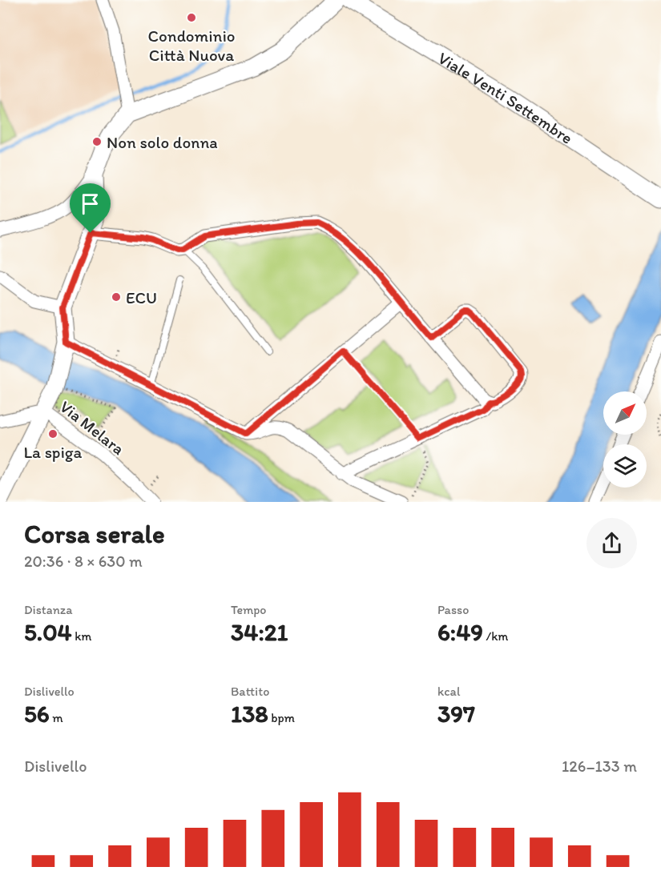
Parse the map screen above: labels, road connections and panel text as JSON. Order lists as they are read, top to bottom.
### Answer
{
  "streets": {
    "main road": ["Viale Venti Settembre"],
    "street": ["Via Melara"]
  },
  "places": [
    "Condominio Città Nuova",
    "Non solo donna",
    "ECU",
    "La spiga"
  ],
  "north": "top right",
  "page": {
    "heading": ["Corsa serale", "20:36 · 8 × 630 m"],
    "stats": [
      ["Distanza", "5.04 km"],
      ["Tempo", "34:21"],
      ["Passo", "6:49 /km"],
      ["Dislivello", "56 m"],
      ["Battito", "138 bpm"],
      ["kcal", "397"]
    ],
    "chart": ["Dislivello", "126–133 m"]
  }
}
